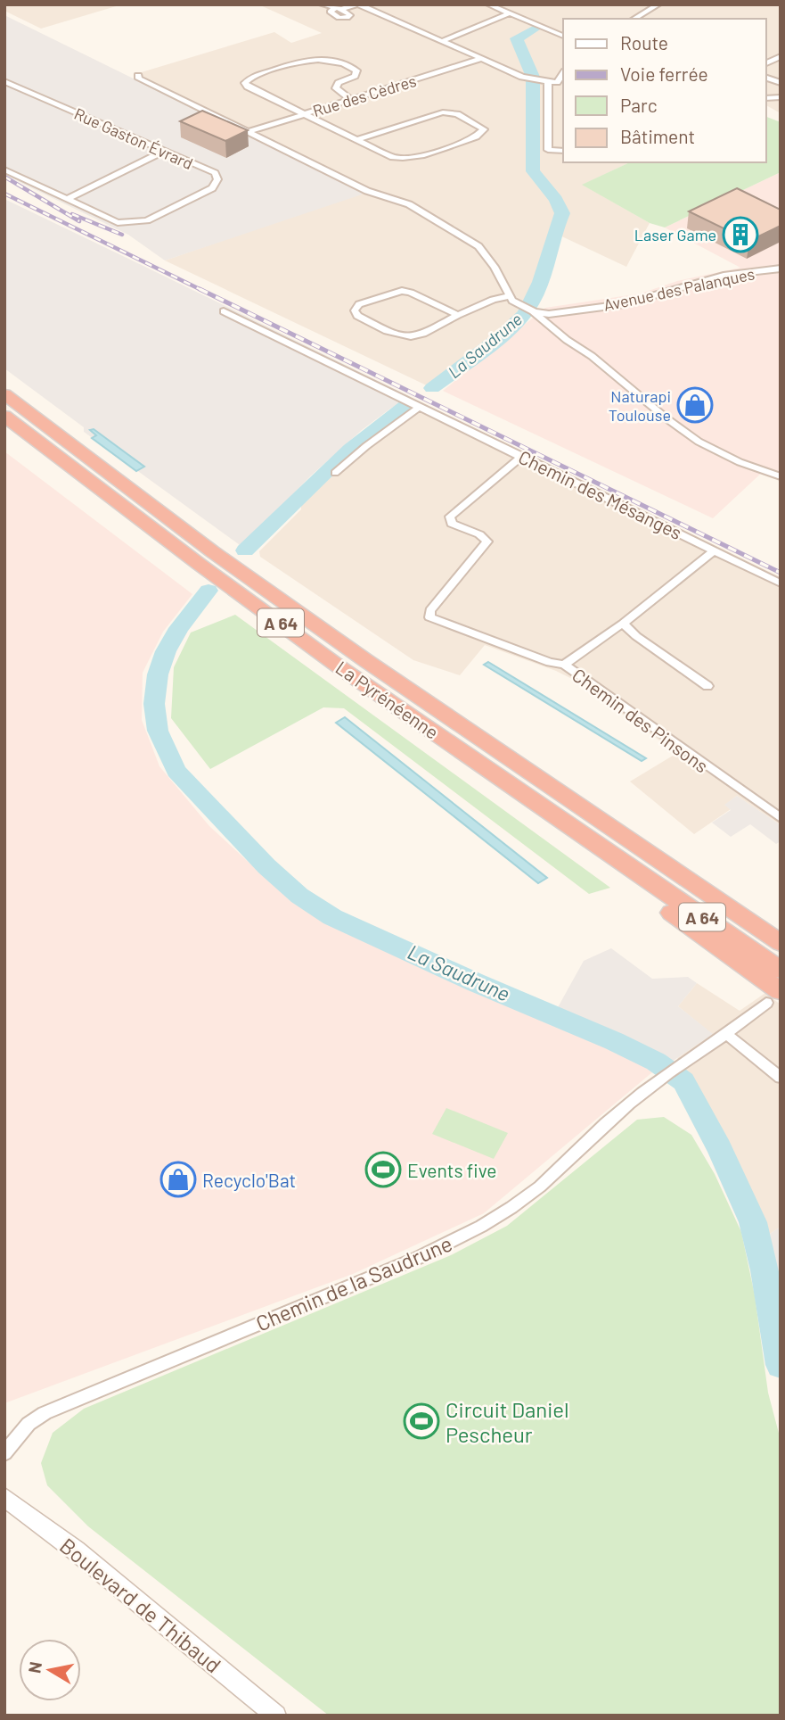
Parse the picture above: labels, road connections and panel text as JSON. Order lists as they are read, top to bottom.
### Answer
{
  "streets": {
    "highway": ["A 64", "La Pyrénéenne"],
    "street": [
      "Rue des Cèdres",
      "Rue Gaston Évrard",
      "Avenue des Palanques",
      "Chemin des Mésanges",
      "Chemin des Pinsons",
      "Chemin de la Saudrune",
      "Boulevard de Thibaud"
    ]
  },
  "crossings": [
    ["Chemin des Mésanges", "Chemin des Pinsons"]
  ],
  "water": ["La Saudrune"],
  "places": {
    "building": ["Laser Game"],
    "shop": ["Naturapi Toulouse", "Recyclo'Bat"],
    "sports": ["Events five", "Circuit Daniel Pescheur"]
  },
  "legend": [
    "Route",
    "Voie ferrée",
    "Parc",
    "Bâtiment"
  ],
  "north": "left"
}
